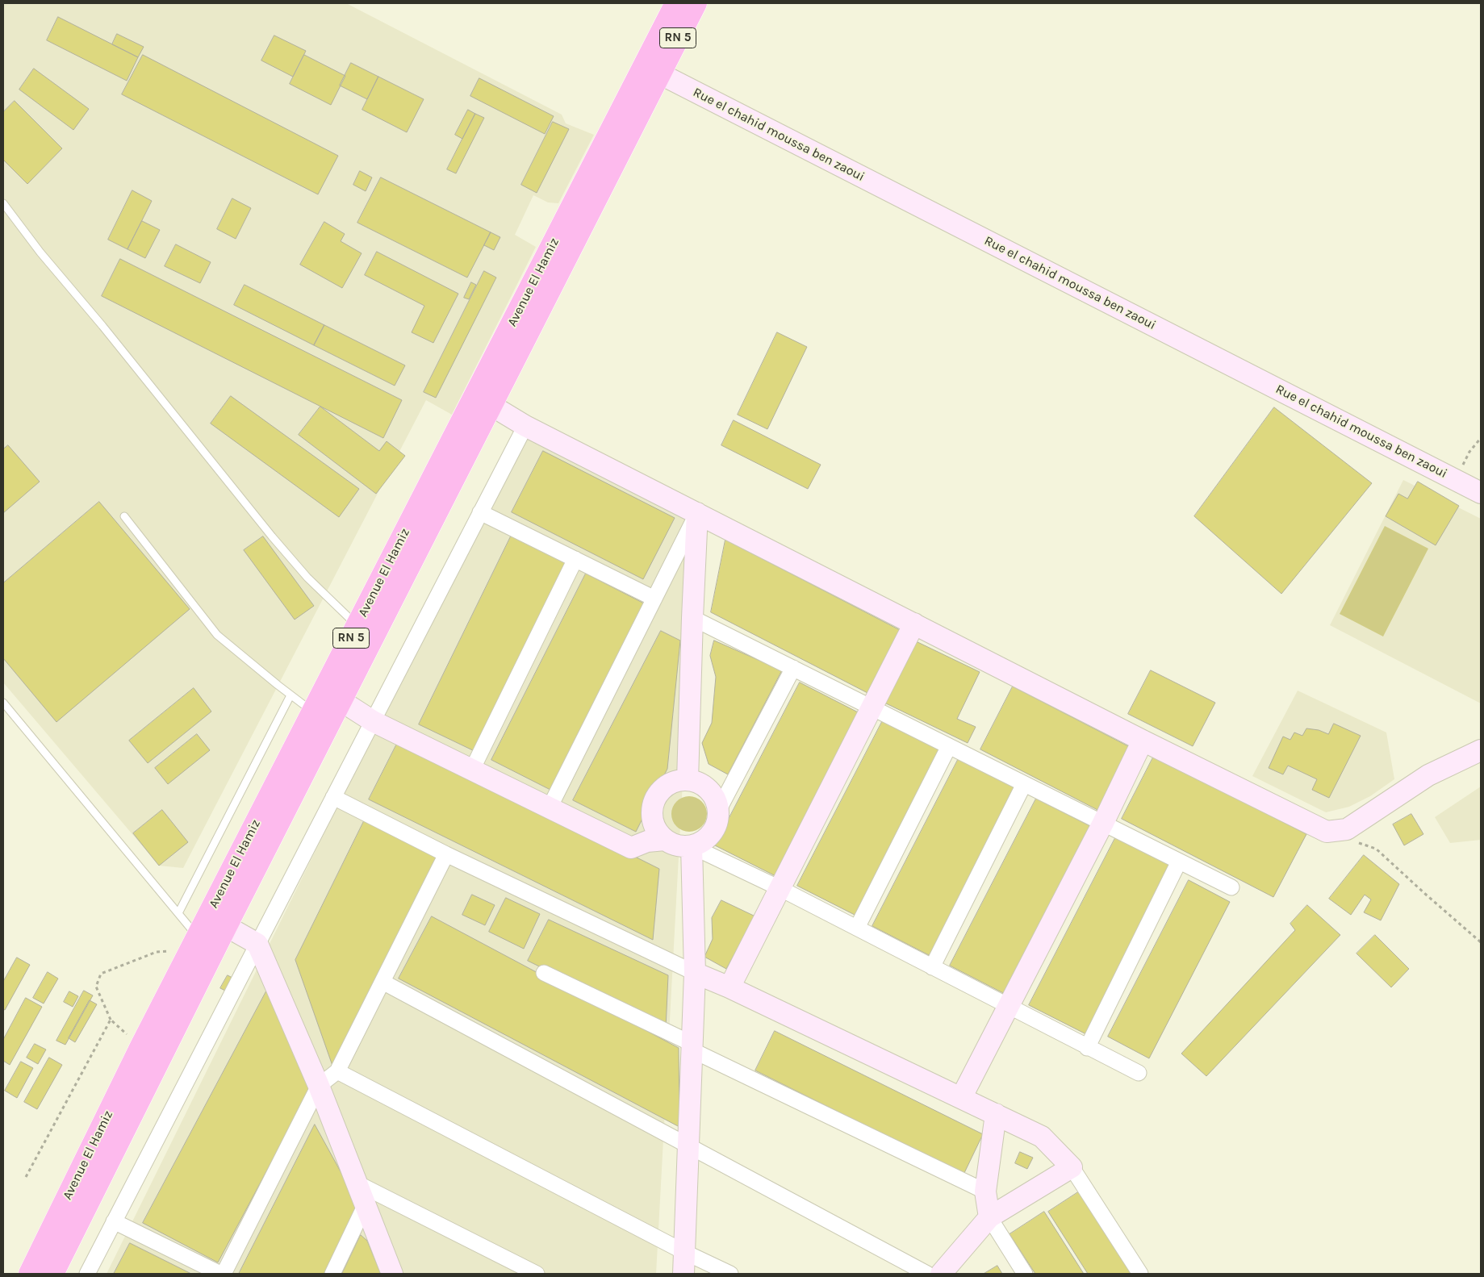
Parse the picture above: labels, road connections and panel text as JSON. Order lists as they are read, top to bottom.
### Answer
{
  "streets": {
    "highway": ["RN 5", "Avenue El Hamiz"],
    "street": ["Rue el chahid moussa ben zaoui"]
  },
  "crossings": [
    ["RN 5", "Rue el chahid moussa ben zaoui"]
  ]
}
